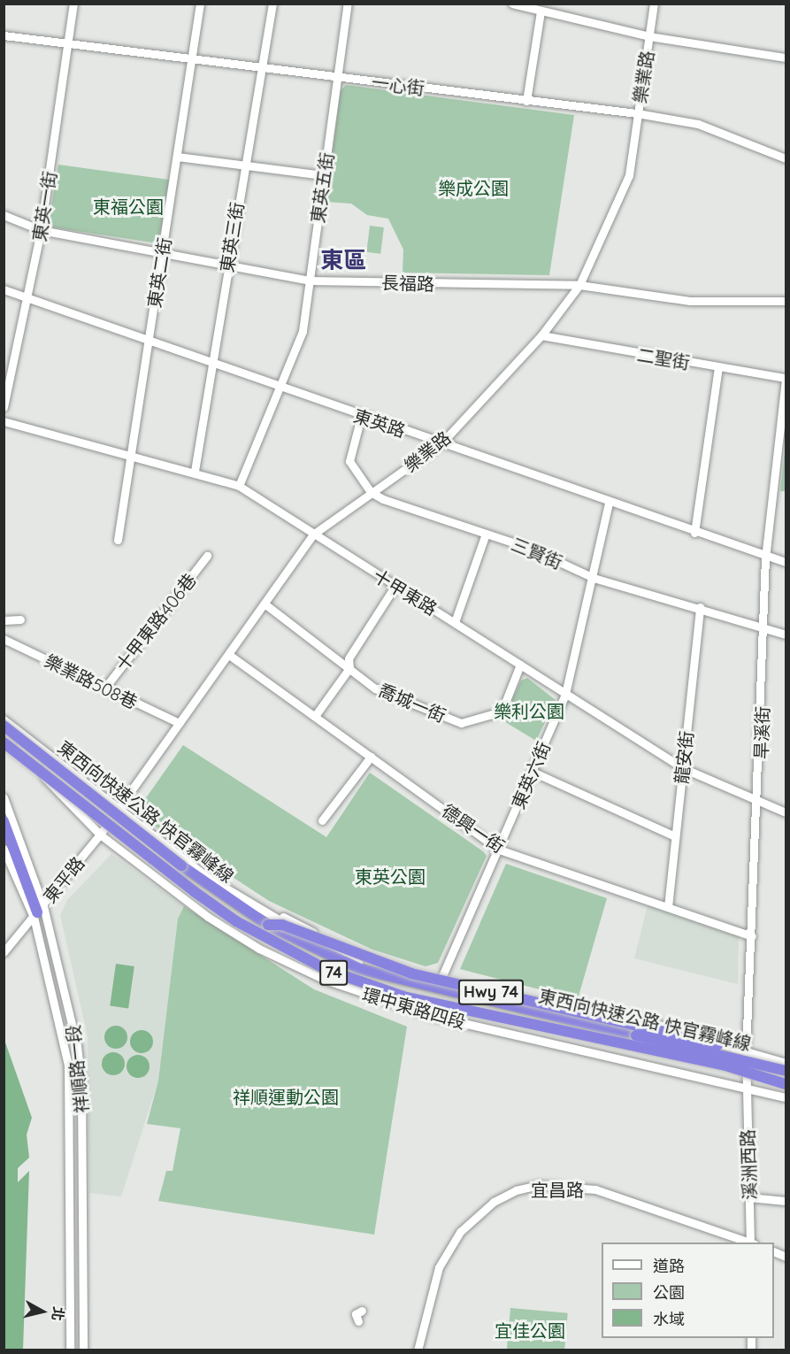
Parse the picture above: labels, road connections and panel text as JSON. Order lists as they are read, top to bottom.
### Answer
{
  "streets": {
    "highway": ["東西向快速公路 快官霧峰線", "74", "Hwy 74"],
    "street": [
      "樂業路",
      "一心街",
      "東英五街",
      "東英一街",
      "東英三街",
      "東英二街",
      "長福路",
      "二聖街",
      "東英路",
      "三賢街",
      "十甲東路",
      "十甲東路406巷",
      "樂業路508巷",
      "喬城一街",
      "旱溪街",
      "龍安街",
      "東英六街",
      "德興一街",
      "東平路",
      "環中東路四段",
      "祥順路一段",
      "溪洲西路",
      "宜昌路"
    ]
  },
  "crossings": [
    ["樂業路", "一心街"],
    ["樂業路", "長福路"],
    ["樂業路", "二聖街"],
    ["樂業路", "東英路"],
    ["樂業路", "三賢街"],
    ["樂業路", "十甲東路"],
    ["樂業路", "樂業路508巷"],
    ["樂業路", "喬城一街"],
    ["樂業路", "德興一街"],
    ["樂業路", "東平路"],
    ["樂業路", "環中東路四段"],
    ["一心街", "東英五街"],
    ["一心街", "東英一街"],
    ["一心街", "東英三街"],
    ["一心街", "東英二街"],
    ["東英五街", "長福路"],
    ["東英五街", "東英路"],
    ["東英五街", "十甲東路"],
    ["東英一街", "長福路"],
    ["東英一街", "東英路"],
    ["東英三街", "長福路"],
    ["東英三街", "東英路"],
    ["東英三街", "十甲東路"],
    ["東英二街", "長福路"],
    ["東英二街", "東英路"],
    ["東英二街", "十甲東路"],
    ["二聖街", "旱溪街"],
    ["東英路", "旱溪街"],
    ["東英路", "東英六街"],
    ["三賢街", "旱溪街"],
    ["三賢街", "龍安街"],
    ["三賢街", "東英六街"],
    ["十甲東路", "喬城一街"],
    ["十甲東路", "旱溪街"],
    ["十甲東路", "龍安街"],
    ["十甲東路", "東英六街"],
    ["十甲東路406巷", "樂業路508巷"],
    ["旱溪街", "德興一街"],
    ["旱溪街", "環中東路四段"],
    ["旱溪街", "溪洲西路"],
    ["龍安街", "德興一街"],
    ["東英六街", "德興一街"],
    ["東英六街", "環中東路四段"],
    ["東西向快速公路 快官霧峰線", "Hwy 74"],
    ["東西向快速公路 快官霧峰線", "環中東路四段"],
    ["東平路", "環中東路四段"],
    ["東平路", "祥順路一段"],
    ["Hwy 74", "環中東路四段"],
    ["環中東路四段", "溪洲西路"]
  ],
  "districts": ["東區"],
  "parks": [
    "樂成公園",
    "東福公園",
    "樂利公園",
    "東英公園",
    "祥順運動公園",
    "宜佳公園"
  ],
  "legend": ["道路", "公園", "水域"],
  "north": "right"
}
